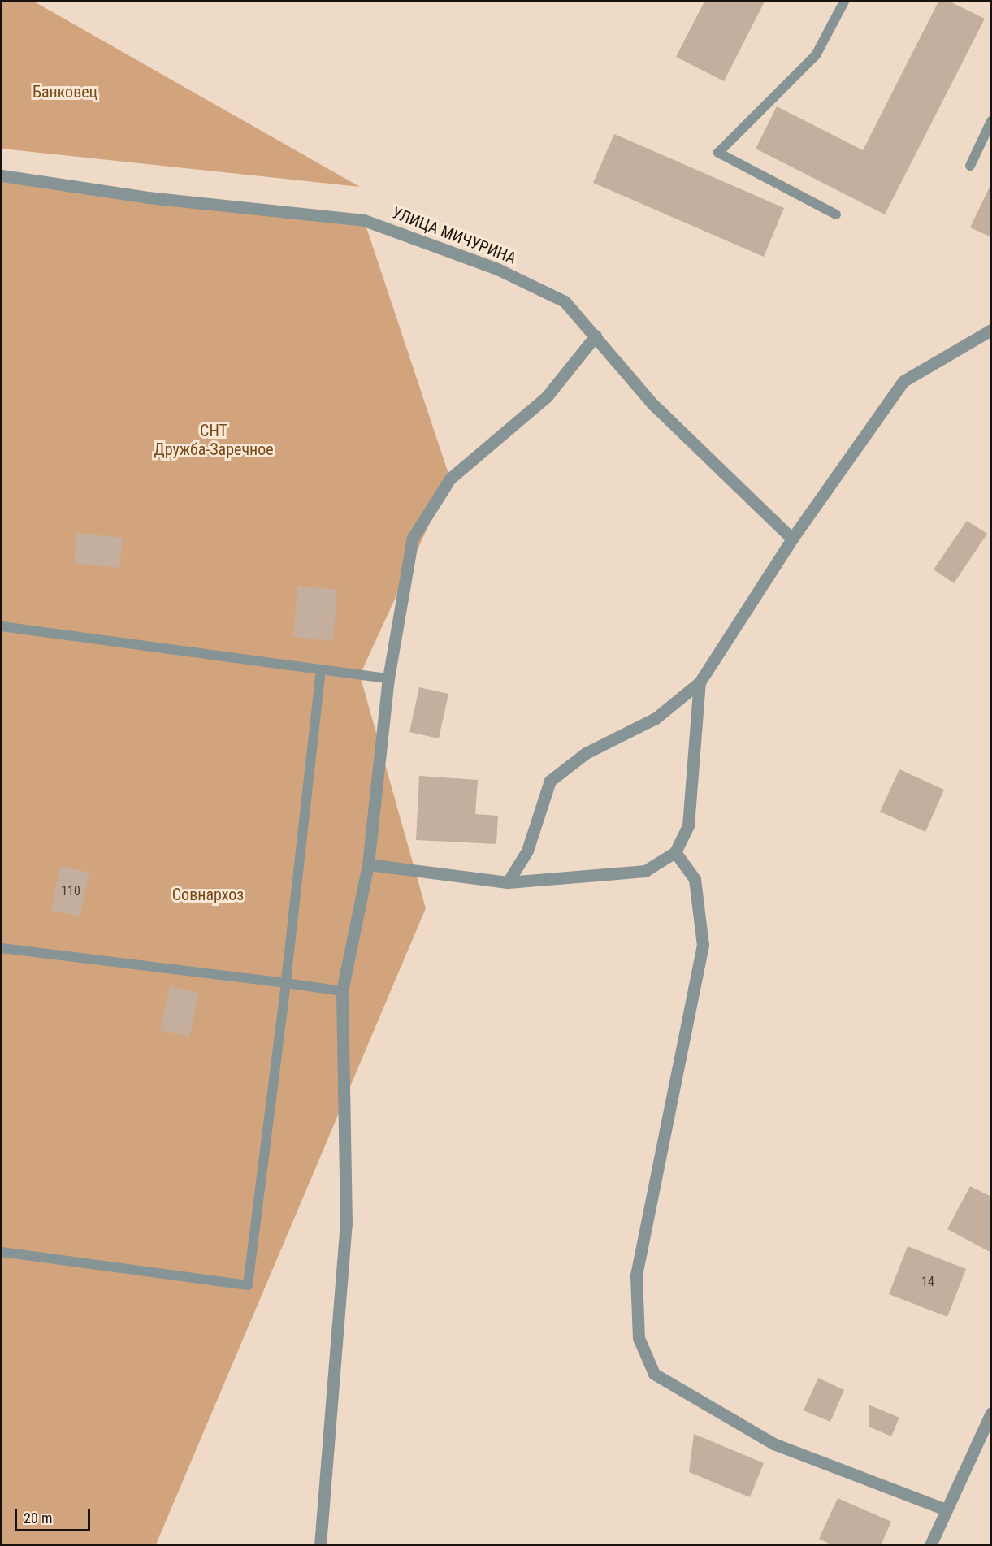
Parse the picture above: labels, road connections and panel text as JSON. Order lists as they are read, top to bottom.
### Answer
{
  "streets": {
    "street": ["УЛИЦА МИЧУРИНА"]
  },
  "parks": ["Банковец", "СНТ Дружба-Заречное", "Совнархоз"],
  "house_numbers": ["110", "14"],
  "scale_bar": "20 m"
}
